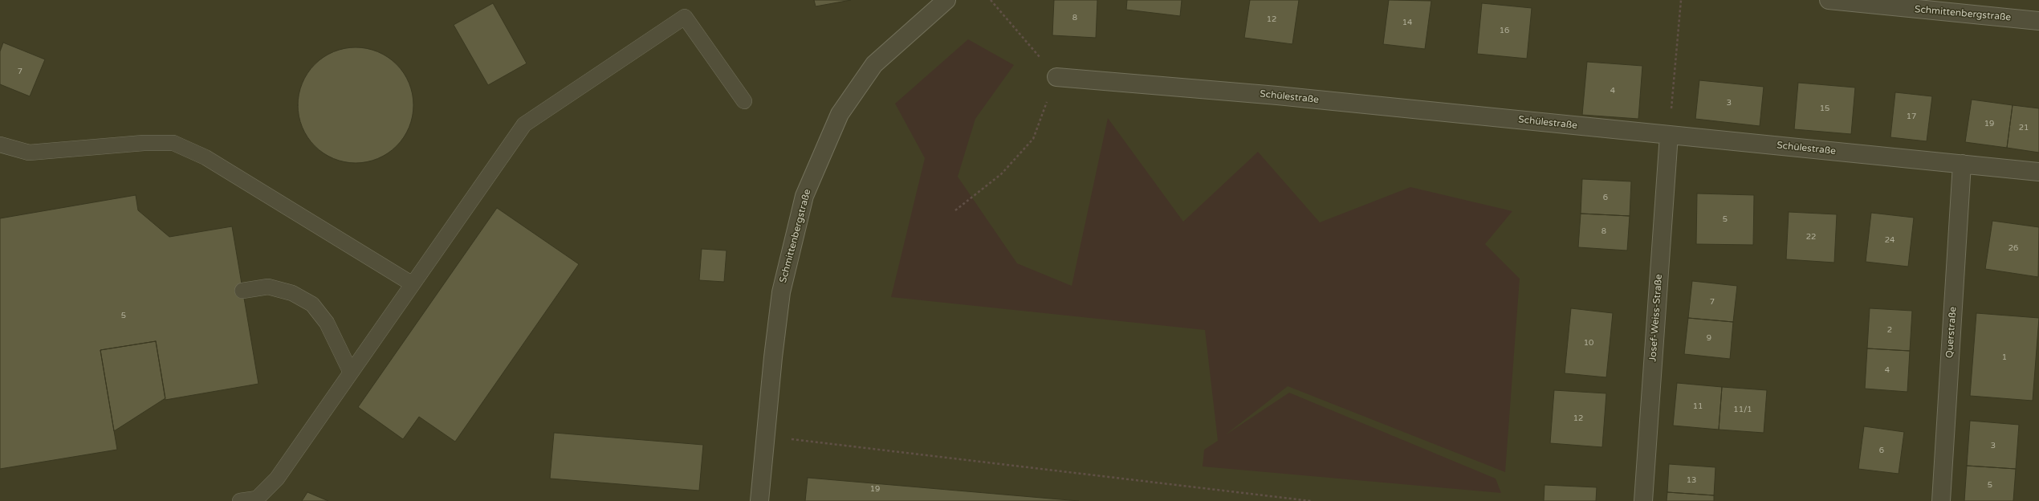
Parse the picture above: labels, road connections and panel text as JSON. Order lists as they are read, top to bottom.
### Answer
{
  "streets": {
    "street": [
      "Schmittenbergstraße",
      "Schülestraße",
      "Josef-Weiss-Straße",
      "Querstraße"
    ]
  },
  "crossings": [
    ["Schülestraße", "Josef-Weiss-Straße"],
    ["Schülestraße", "Querstraße"]
  ],
  "house_numbers": [
    "8",
    "12",
    "14",
    "16",
    "7",
    "4",
    "3",
    "15",
    "17",
    "19",
    "21",
    "6",
    "5",
    "8",
    "22",
    "24",
    "26",
    "7",
    "5",
    "2",
    "9",
    "10",
    "1",
    "4",
    "11",
    "11/1",
    "12",
    "3",
    "6",
    "13",
    "5",
    "19"
  ]
}
